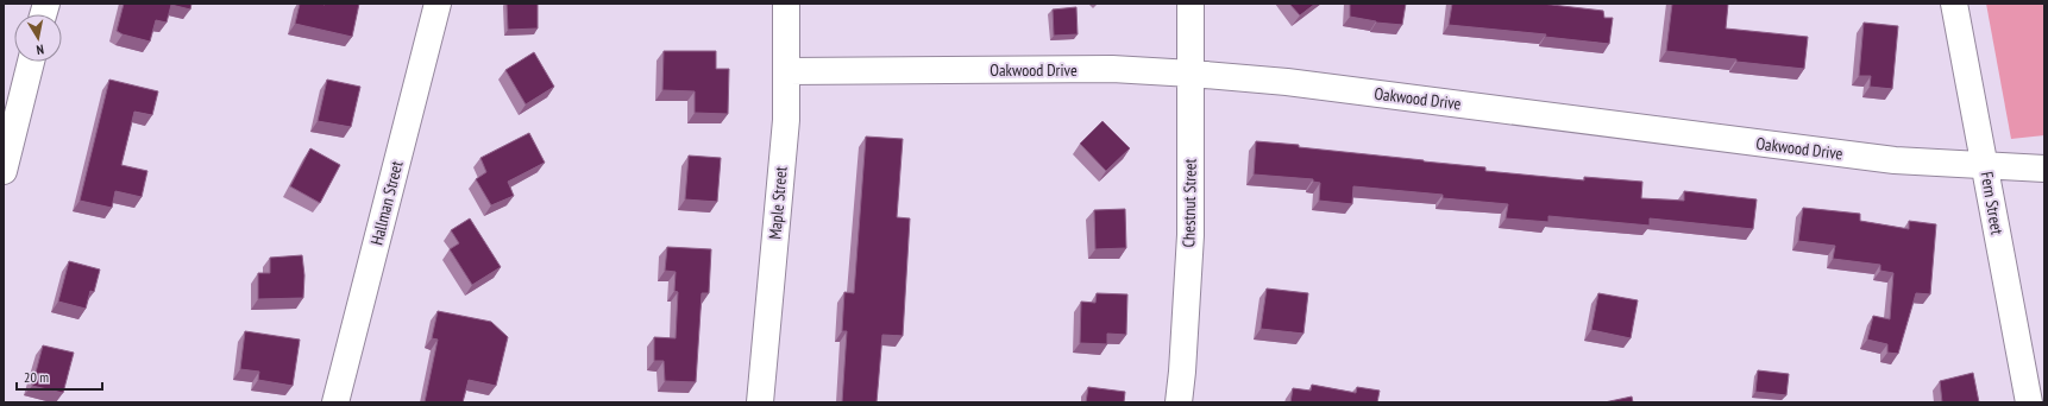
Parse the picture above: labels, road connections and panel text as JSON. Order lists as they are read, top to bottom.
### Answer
{
  "streets": {
    "street": [
      "Oakwood Drive",
      "Hallman Street",
      "Maple Street",
      "Chestnut Street",
      "Fern Street"
    ]
  },
  "crossings": [
    ["Oakwood Drive", "Maple Street"],
    ["Oakwood Drive", "Chestnut Street"],
    ["Oakwood Drive", "Fern Street"]
  ],
  "scale_bar": "20 m",
  "north": "bottom"
}
